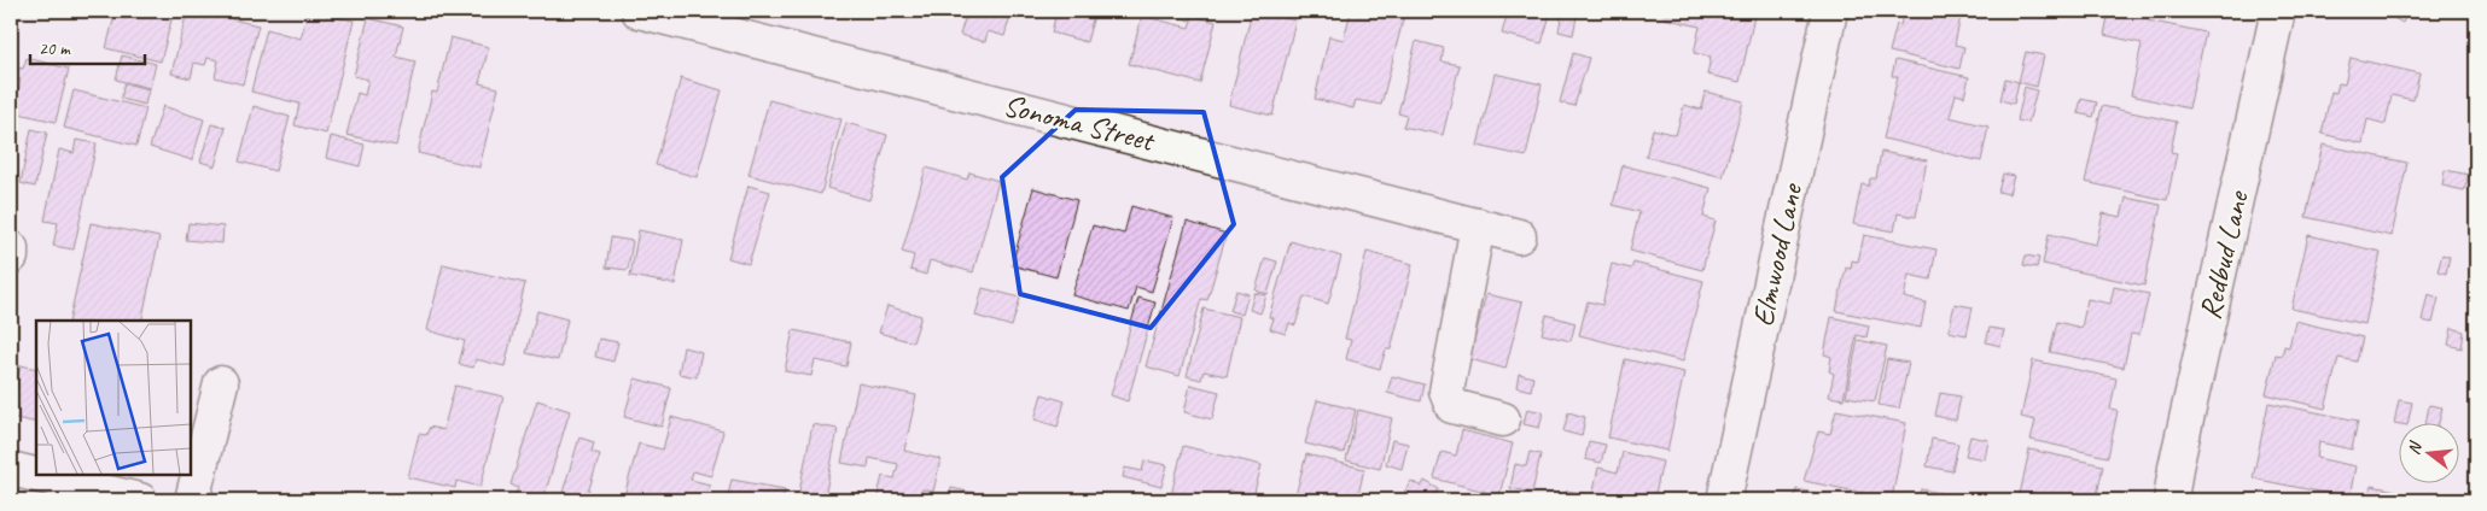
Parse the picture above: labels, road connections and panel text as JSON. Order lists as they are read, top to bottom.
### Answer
{
  "streets": {
    "street": ["Sonoma Street", "Elmwood Lane", "Redbud Lane"]
  },
  "scale_bar": "20 m",
  "north": "left"
}
